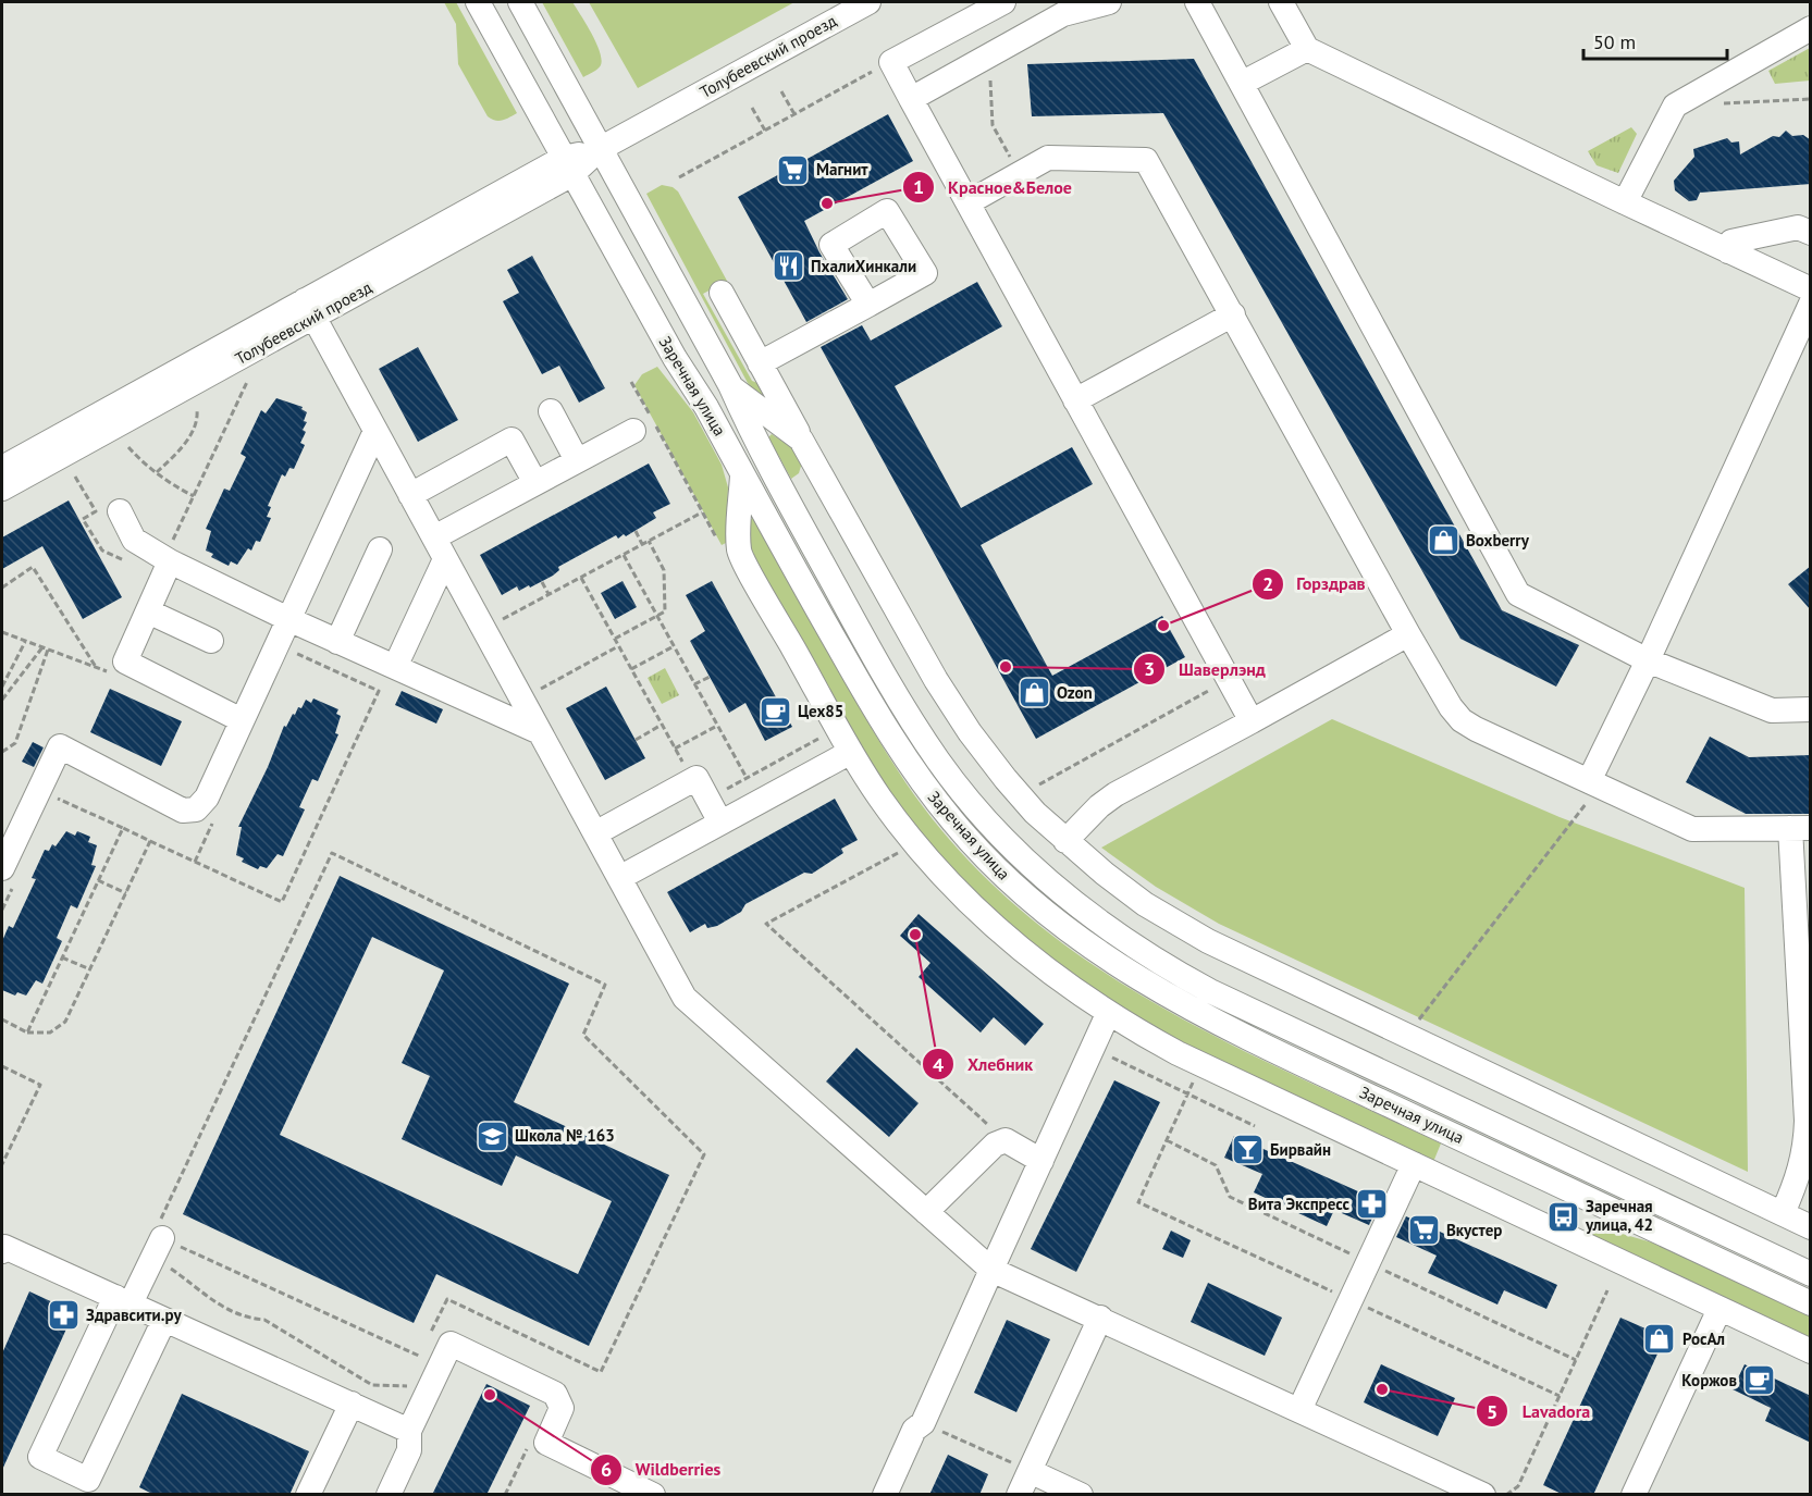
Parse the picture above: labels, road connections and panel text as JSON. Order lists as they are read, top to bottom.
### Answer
{
  "streets": {
    "street": ["Толубеевский проезд", "Заречная улица"]
  },
  "crossings": [
    ["Толубеевский проезд", "Заречная улица"]
  ],
  "places": {
    "supermarket": ["Магнит", "Вкустер"],
    "other": [
      "Красное&Белое",
      "Горздрав",
      "Шаверлэнд",
      "Хлебник",
      "Lavadora",
      "Wildberries"
    ],
    "restaurant": ["ПхалиХинкали"],
    "shop": ["Boxberry", "Ozon", "РосАл"],
    "cafe": ["Цех85", "Коржов"],
    "school or university": ["Школа № 163"],
    "bar": ["Бирвайн"],
    "pharmacy": ["Вита Экспресс", "Здравсити.ру"],
    "bus stop": ["Заречная улица, 42"]
  },
  "scale_bar": "50 m"
}
